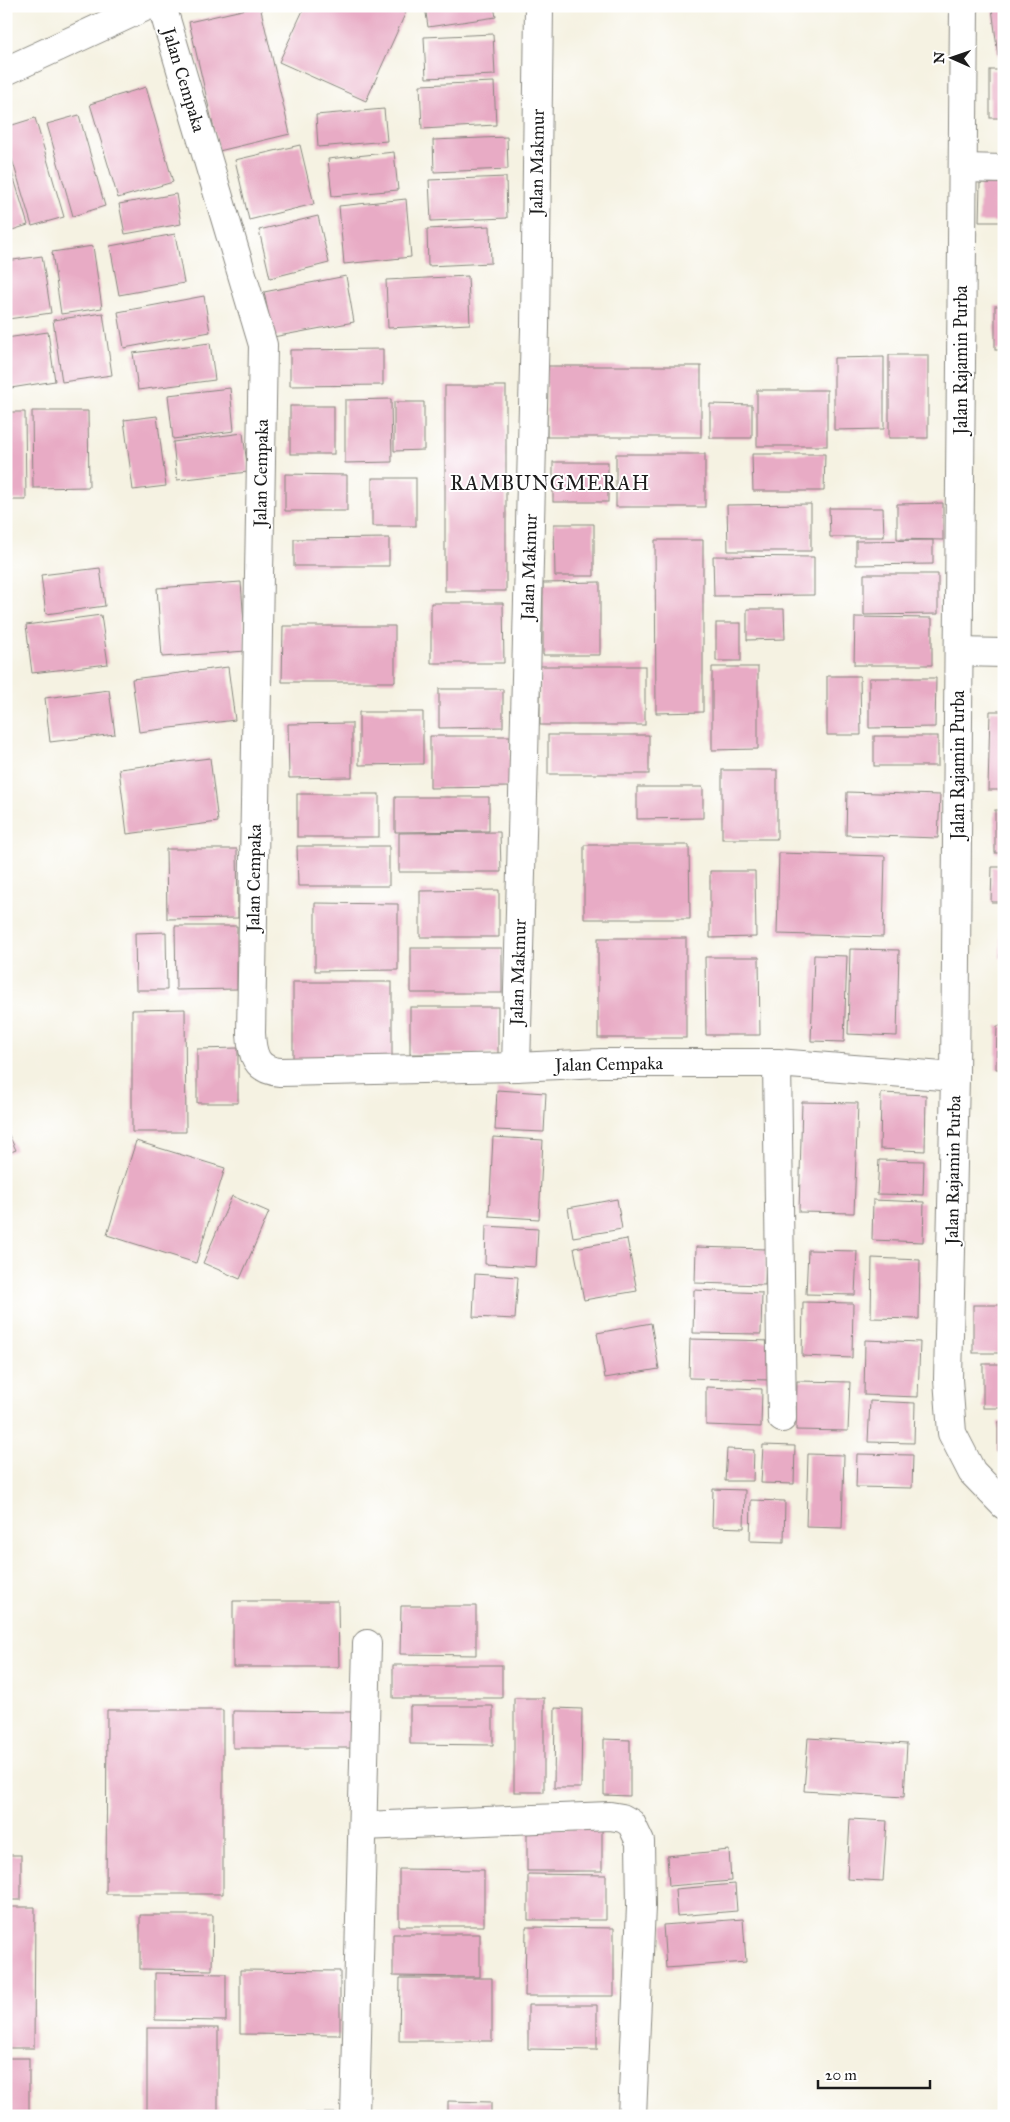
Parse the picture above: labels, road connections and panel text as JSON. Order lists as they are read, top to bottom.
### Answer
{
  "streets": {
    "street": ["Jalan Cempaka", "Jalan Makmur", "Jalan Rajamin Purba"]
  },
  "crossings": [
    ["Jalan Cempaka", "Jalan Makmur"],
    ["Jalan Cempaka", "Jalan Rajamin Purba"]
  ],
  "districts": ["RAMBUNGMERAH"],
  "scale_bar": "20 m",
  "north": "left"
}
